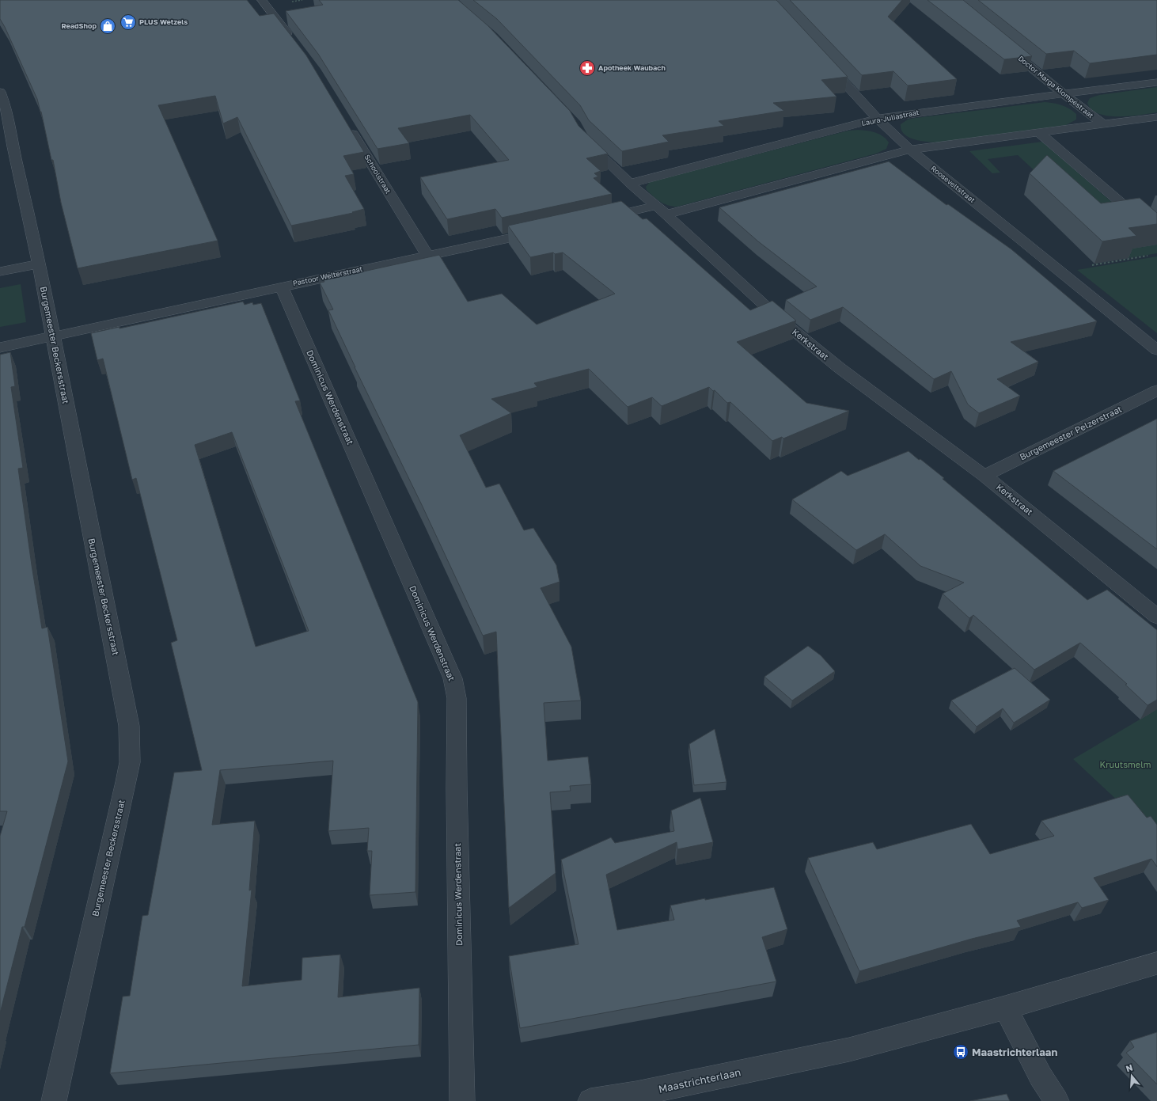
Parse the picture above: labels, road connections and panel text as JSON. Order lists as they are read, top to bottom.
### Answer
{
  "streets": {
    "street": [
      "Doctor Marga Klompéstraat",
      "Laura-Juliastraat",
      "Schoolstraat",
      "Rooseveltstraat",
      "Pastoor Welterstraat",
      "Kerkstraat",
      "Burgemeester Beckersstraat",
      "Dominicus Werdenstraat",
      "Burgemeester Pelzerstraat",
      "Maastrichterlaan"
    ]
  },
  "crossings": [
    ["Doctor Marga Klompéstraat", "Laura-Juliastraat"],
    ["Laura-Juliastraat", "Rooseveltstraat"],
    ["Laura-Juliastraat", "Kerkstraat"],
    ["Schoolstraat", "Pastoor Welterstraat"],
    ["Pastoor Welterstraat", "Burgemeester Beckersstraat"],
    ["Pastoor Welterstraat", "Dominicus Werdenstraat"],
    ["Kerkstraat", "Burgemeester Pelzerstraat"]
  ],
  "parks": ["Kruutsmelm"],
  "places": {
    "supermarket": ["PLUS Wetzels"],
    "shop": ["ReadShop"],
    "pharmacy": ["Apotheek Waubach"],
    "bus stop": ["Maastrichterlaan"]
  },
  "north": "top"
}
